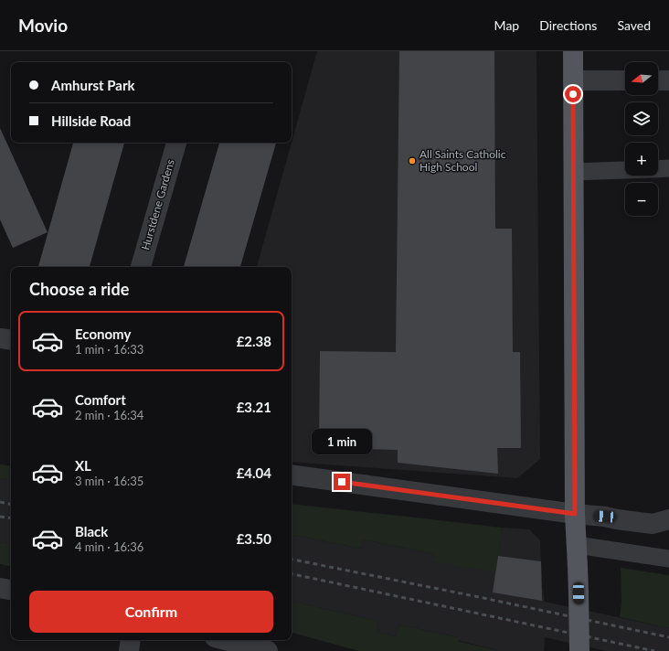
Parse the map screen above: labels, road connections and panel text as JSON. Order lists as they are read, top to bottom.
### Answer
{
  "streets": {
    "street": ["Hurstdene Gardens"]
  },
  "places": ["All Saints Catholic High School"],
  "north": "left",
  "page": {
    "header": "Movio",
    "nav": ["Map", "Directions", "Saved"],
    "map_buttons": ["+", "−"],
    "banner": ["Amhurst Park", "Hillside Road"],
    "heading": "Choose a ride",
    "list": [
      {
        "name": "Economy",
        "note": "1 min · 16:33",
        "value": "£2.38"
      },
      {
        "name": "Comfort",
        "note": "2 min · 16:34",
        "value": "£3.21"
      },
      {
        "name": "XL",
        "note": "3 min · 16:35",
        "value": "£4.04"
      },
      {
        "name": "Black",
        "note": "4 min · 16:36",
        "value": "£3.50"
      }
    ],
    "bubble": "1 min",
    "buttons": "Confirm"
  }
}
